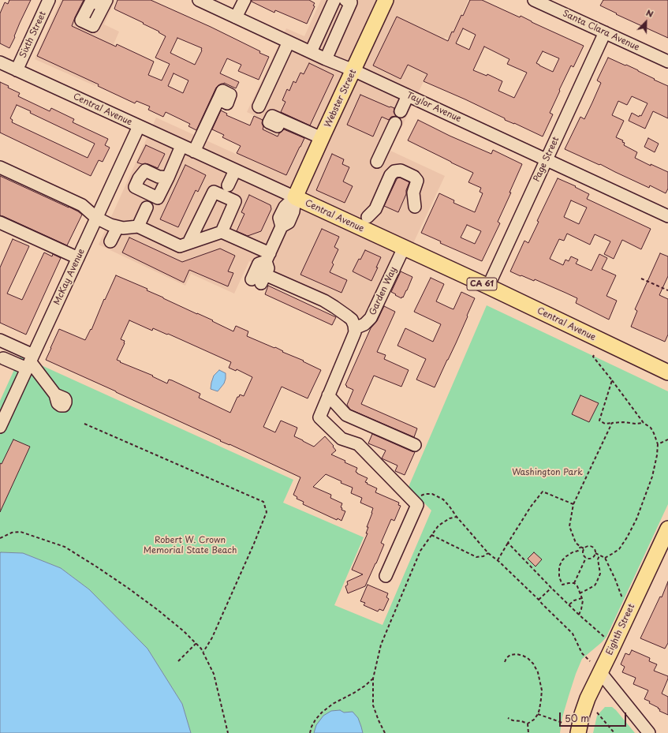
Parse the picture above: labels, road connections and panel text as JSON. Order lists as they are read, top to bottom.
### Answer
{
  "streets": {
    "main road": [
      "Webster Street",
      "Central Avenue",
      "CA 61",
      "Eighth Street"
    ],
    "street": [
      "Santa Clara Avenue",
      "Sixth Street",
      "Taylor Avenue",
      "Page Street",
      "McKay Avenue",
      "Garden Way"
    ]
  },
  "crossings": [
    ["Santa Clara Avenue", "Page Street"],
    ["Sixth Street", "Central Avenue"],
    ["Webster Street", "Taylor Avenue"],
    ["Webster Street", "Central Avenue"],
    ["Webster Street", "Garden Way"],
    ["Taylor Avenue", "Page Street"],
    ["Central Avenue", "Page Street"],
    ["Central Avenue", "McKay Avenue"],
    ["Central Avenue", "Garden Way"]
  ],
  "parks": ["Washington Park", "Robert W. Crown Memorial State Beach"],
  "scale_bar": "50 m",
  "north": "top right"
}
